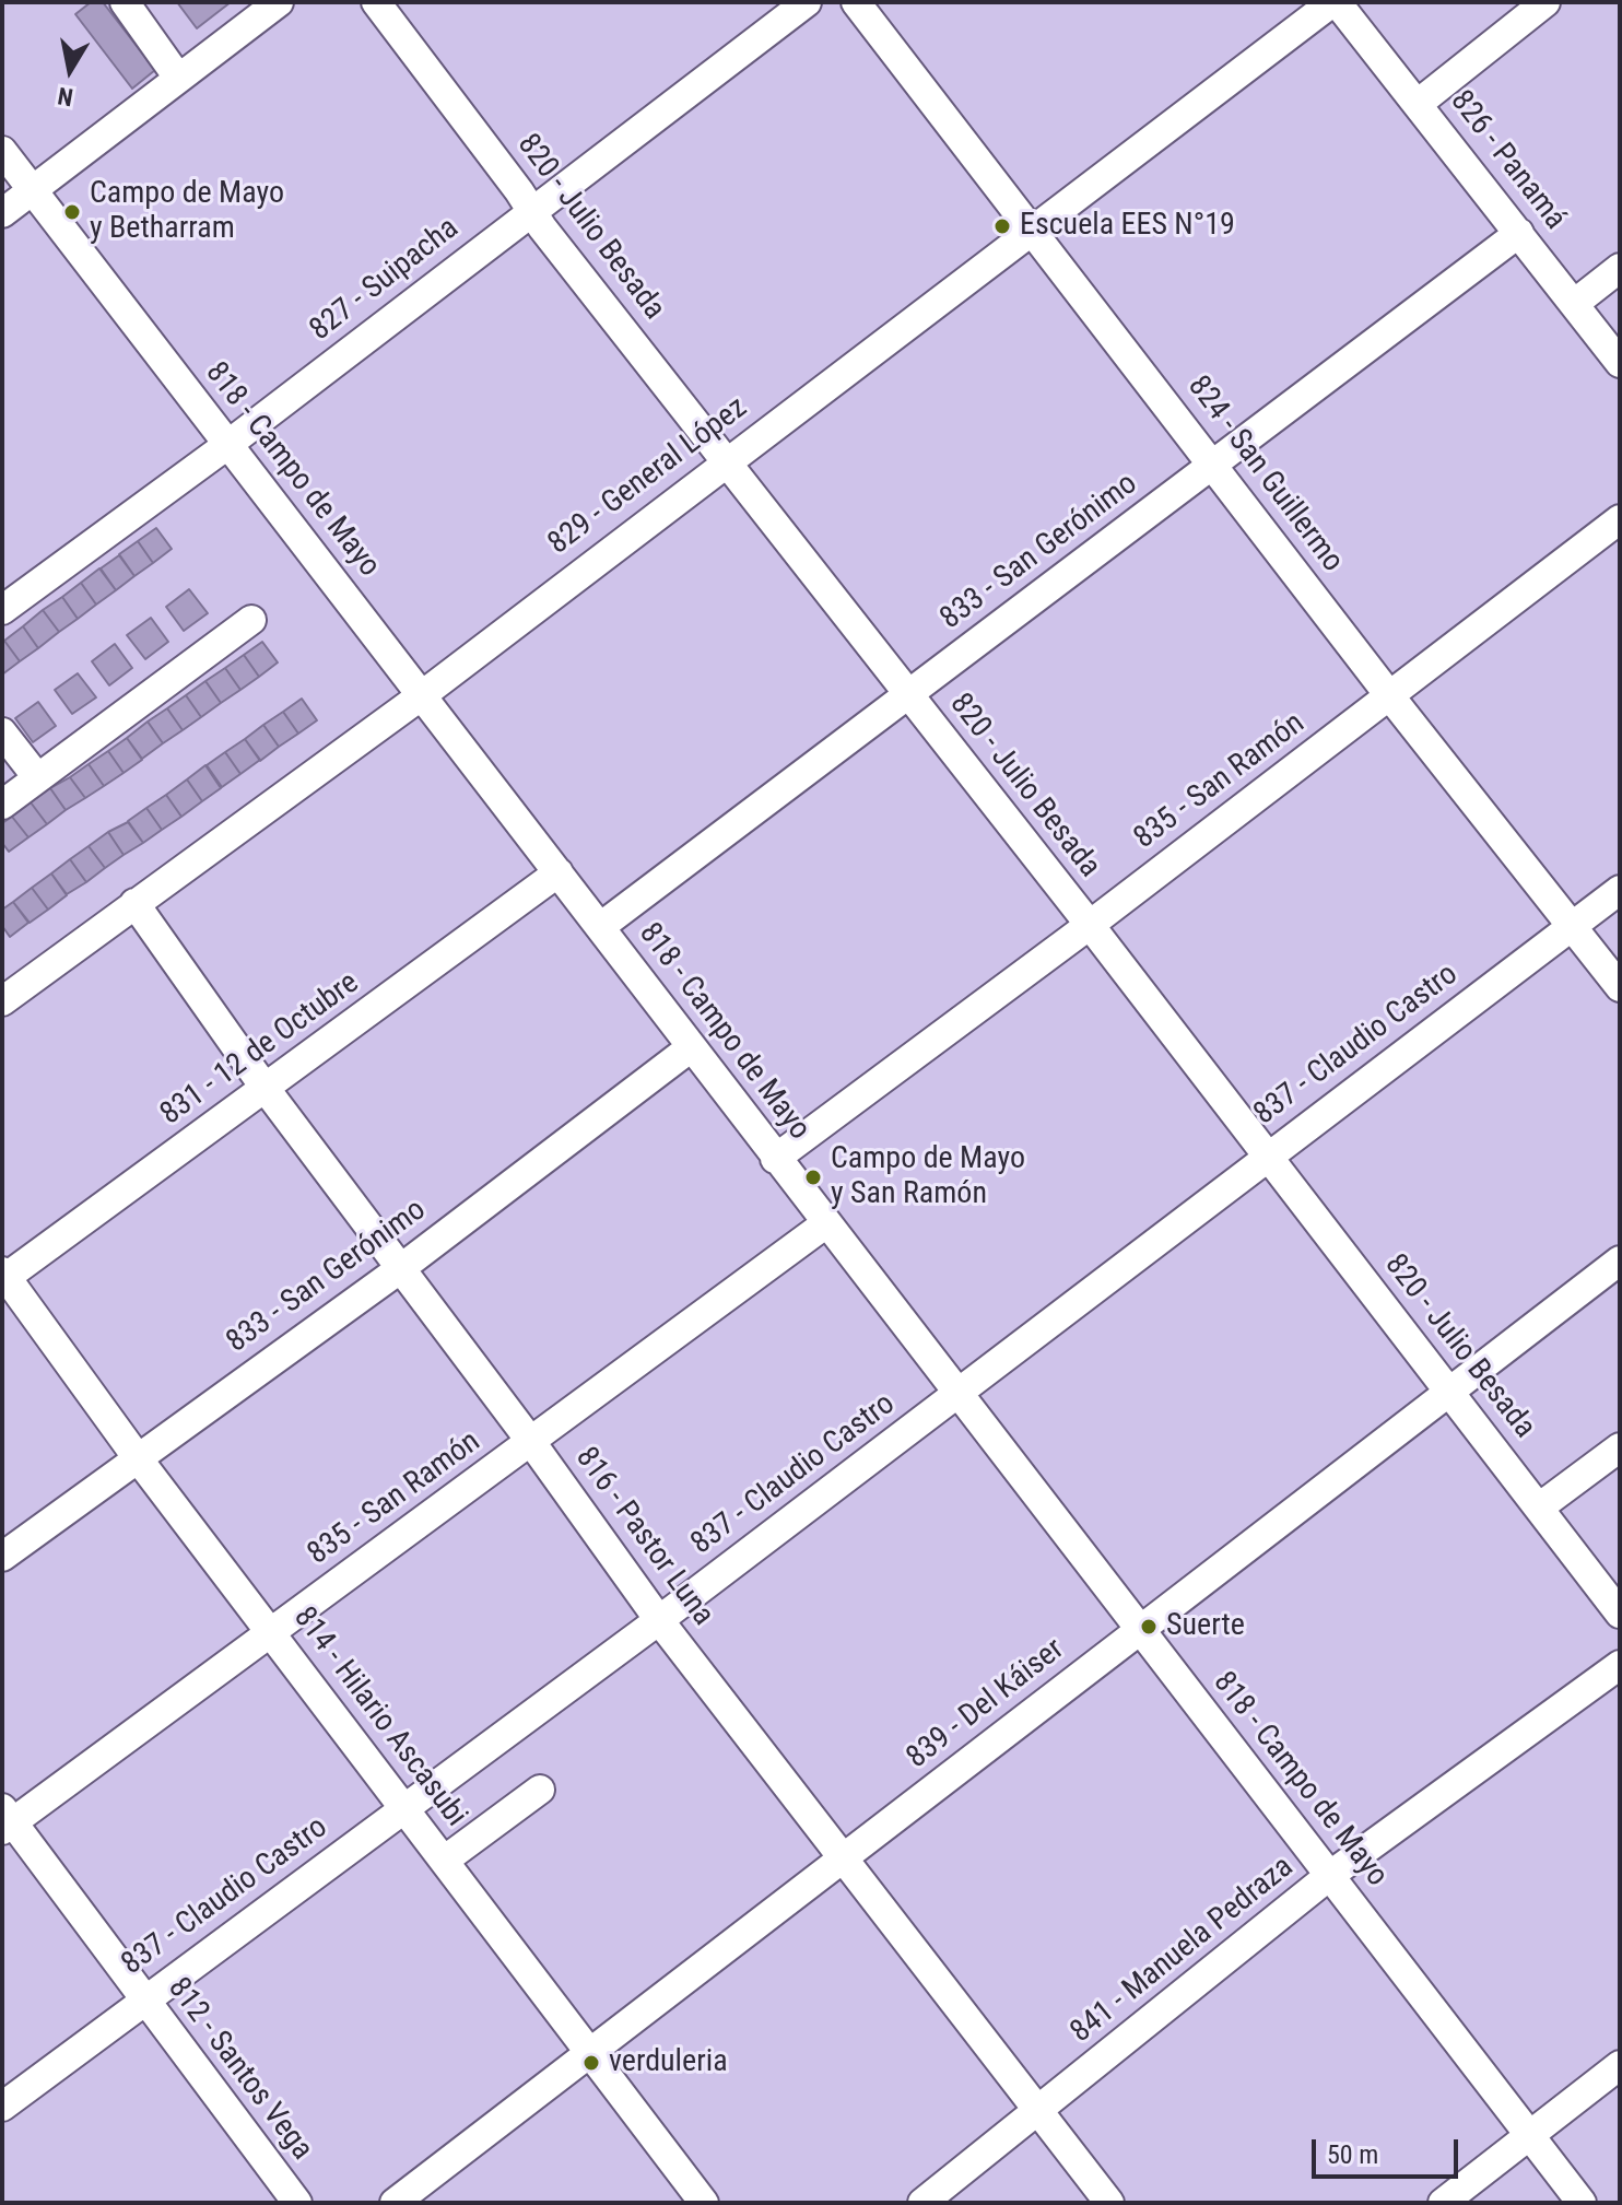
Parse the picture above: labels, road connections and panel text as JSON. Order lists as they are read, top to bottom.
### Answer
{
  "streets": {
    "street": [
      "826 - Panamá",
      "820 - Julio Besada",
      "827 - Suipacha",
      "818 - Campo de Mayo",
      "824 - San Guillermo",
      "829 - General López",
      "833 - San Gerónimo",
      "835 - San Ramón",
      "837 - Claudio Castro",
      "831 - 12 de Octubre",
      "816 - Pastor Luna",
      "839 - Del Káiser",
      "814 - Hilario Ascasubi",
      "841 - Manuela Pedraza",
      "812 - Santos Vega"
    ]
  },
  "crossings": [
    ["826 - Panamá", "829 - General López"],
    ["826 - Panamá", "833 - San Gerónimo"],
    ["820 - Julio Besada", "827 - Suipacha"],
    ["820 - Julio Besada", "829 - General López"],
    ["820 - Julio Besada", "833 - San Gerónimo"],
    ["820 - Julio Besada", "835 - San Ramón"],
    ["820 - Julio Besada", "837 - Claudio Castro"],
    ["820 - Julio Besada", "839 - Del Káiser"],
    ["827 - Suipacha", "818 - Campo de Mayo"],
    ["818 - Campo de Mayo", "829 - General López"],
    ["818 - Campo de Mayo", "833 - San Gerónimo"],
    ["818 - Campo de Mayo", "835 - San Ramón"],
    ["818 - Campo de Mayo", "837 - Claudio Castro"],
    ["818 - Campo de Mayo", "831 - 12 de Octubre"],
    ["818 - Campo de Mayo", "839 - Del Káiser"],
    ["818 - Campo de Mayo", "841 - Manuela Pedraza"],
    ["824 - San Guillermo", "829 - General López"],
    ["824 - San Guillermo", "833 - San Gerónimo"],
    ["824 - San Guillermo", "835 - San Ramón"],
    ["824 - San Guillermo", "837 - Claudio Castro"],
    ["829 - General López", "816 - Pastor Luna"],
    ["833 - San Gerónimo", "816 - Pastor Luna"],
    ["833 - San Gerónimo", "814 - Hilario Ascasubi"],
    ["835 - San Ramón", "816 - Pastor Luna"],
    ["835 - San Ramón", "814 - Hilario Ascasubi"],
    ["835 - San Ramón", "812 - Santos Vega"],
    ["837 - Claudio Castro", "816 - Pastor Luna"],
    ["837 - Claudio Castro", "814 - Hilario Ascasubi"],
    ["837 - Claudio Castro", "812 - Santos Vega"],
    ["831 - 12 de Octubre", "816 - Pastor Luna"],
    ["831 - 12 de Octubre", "814 - Hilario Ascasubi"],
    ["816 - Pastor Luna", "839 - Del Káiser"],
    ["816 - Pastor Luna", "841 - Manuela Pedraza"],
    ["839 - Del Káiser", "814 - Hilario Ascasubi"]
  ],
  "places": [
    "Campo de Mayo y Betharram",
    "Escuela EES N°19",
    "Campo de Mayo y San Ramón",
    "Suerte",
    "verduleria"
  ],
  "scale_bar": "50 m",
  "north": "bottom"
}
